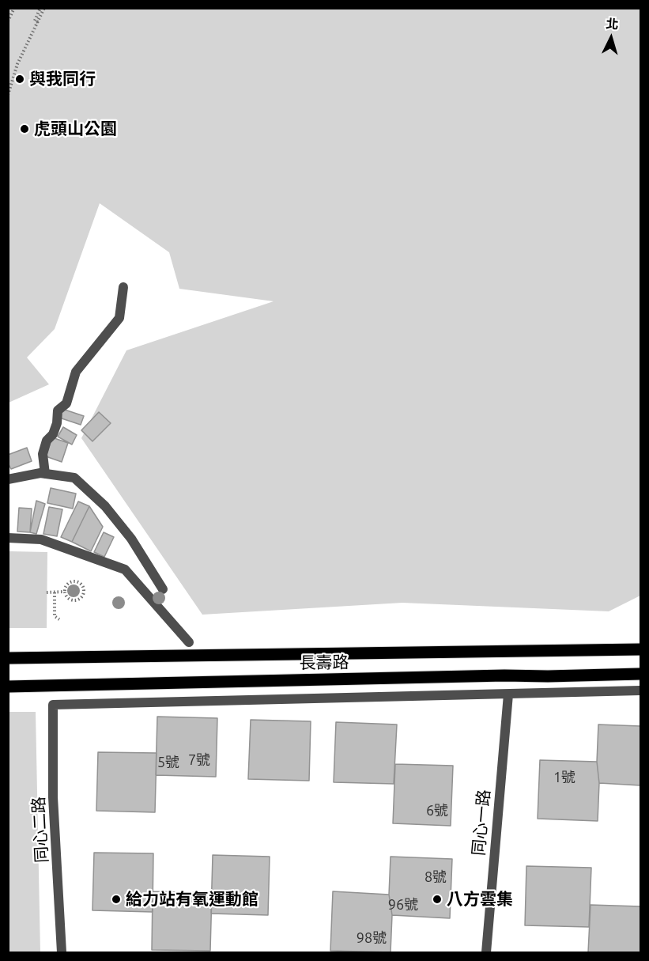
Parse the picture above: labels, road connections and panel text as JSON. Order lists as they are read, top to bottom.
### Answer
{
  "streets": {
    "main road": ["長壽路"],
    "street": ["同心一路", "同心二路"]
  },
  "crossings": [
    ["同心一路", "同心二路"]
  ],
  "places": [
    "與我同行",
    "虎頭山公園",
    "給力站有氧運動館",
    "八方雲集"
  ],
  "house_numbers": [
    "7號",
    "5號",
    "1號",
    "6號",
    "8號",
    "96號",
    "98號"
  ],
  "north": "top"
}
